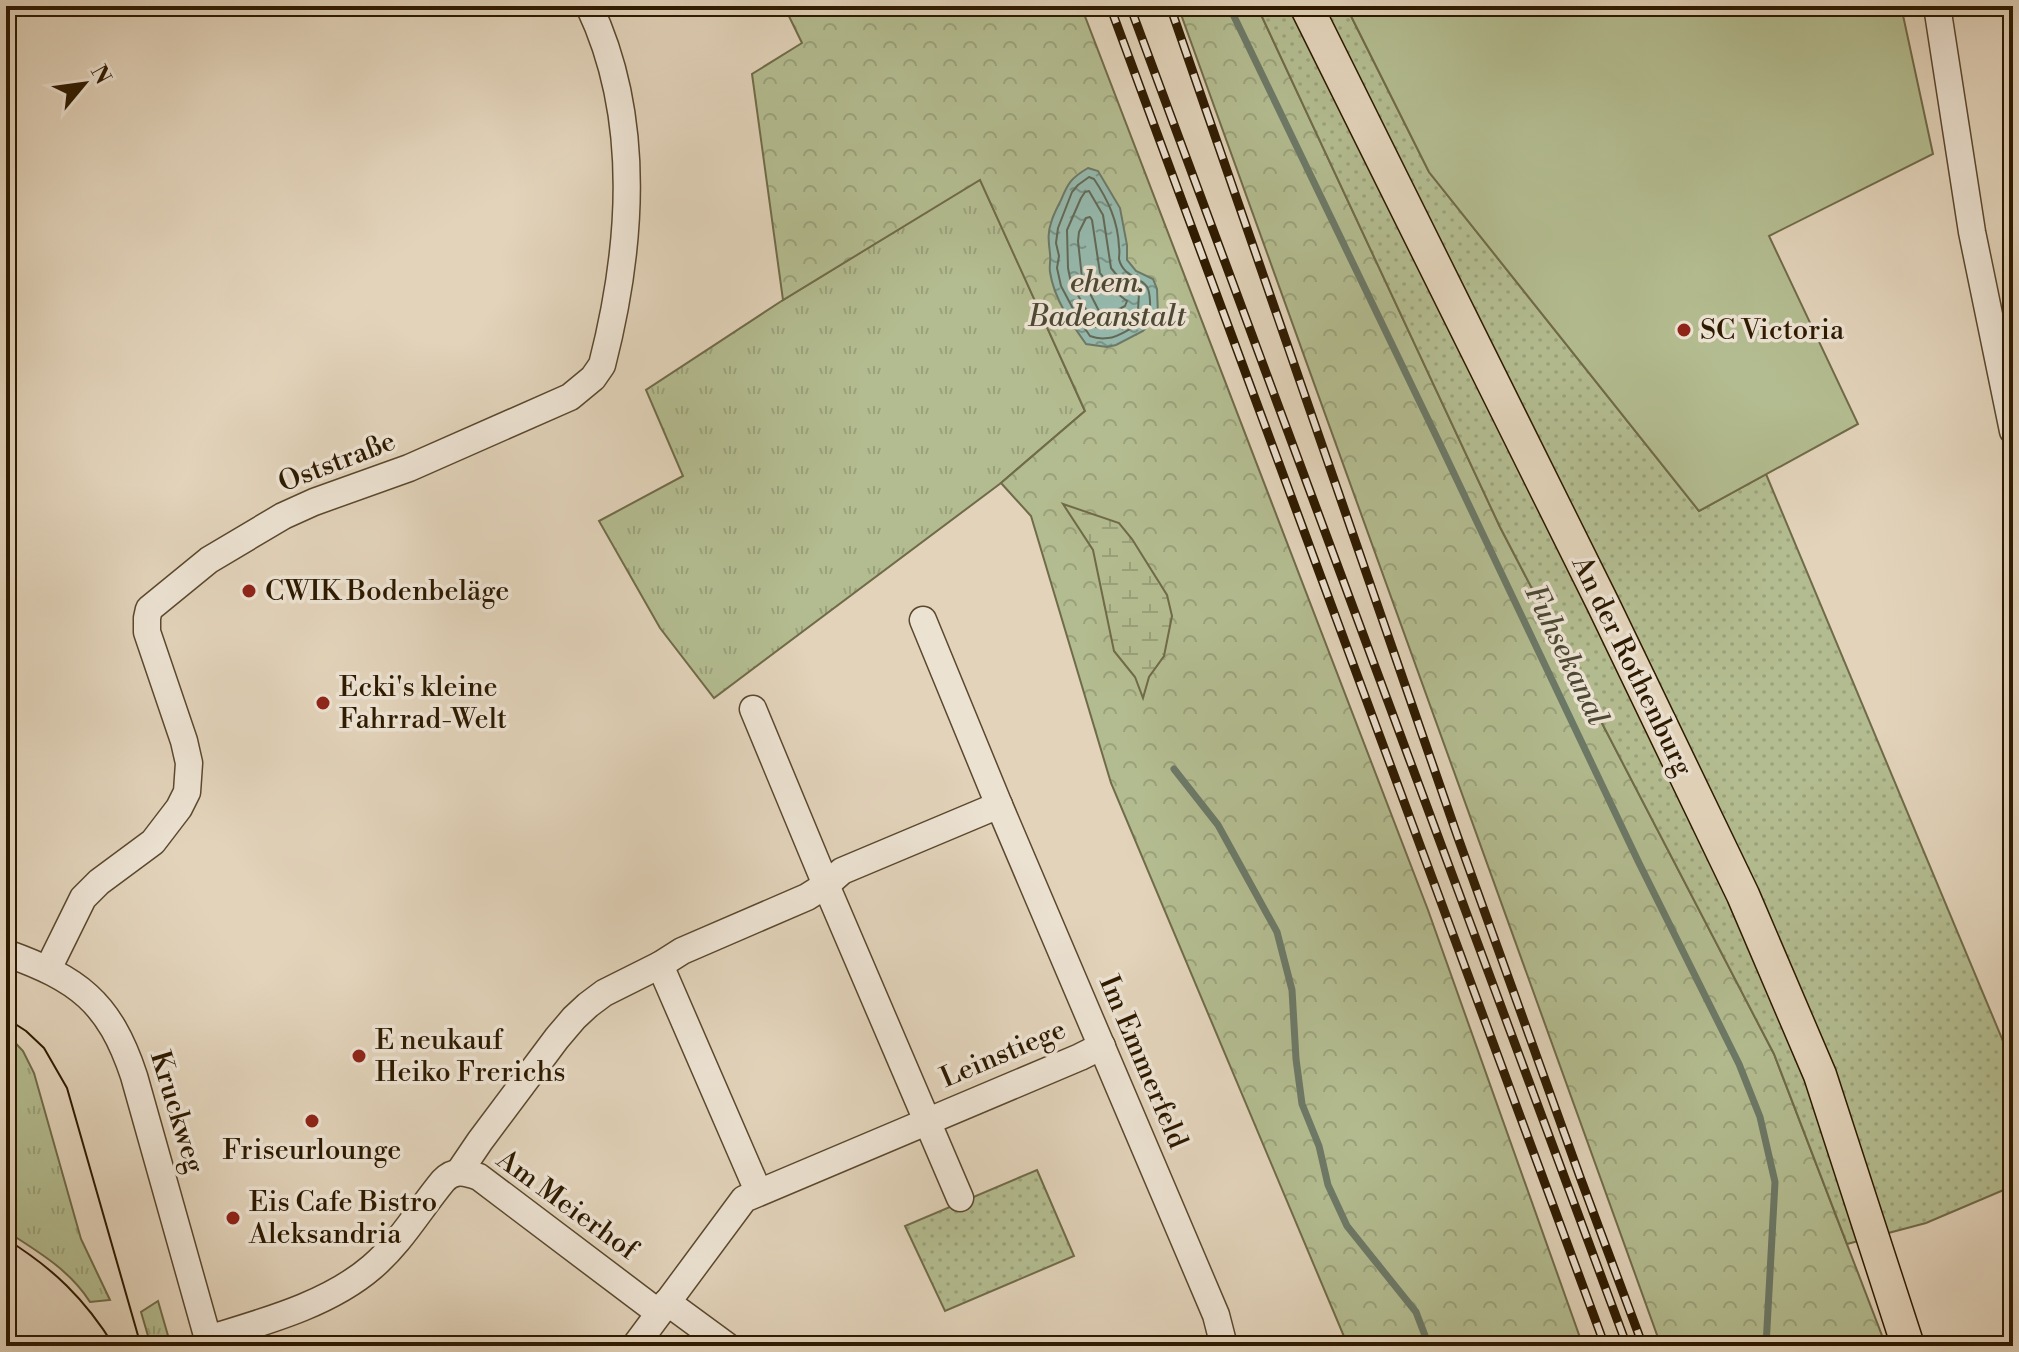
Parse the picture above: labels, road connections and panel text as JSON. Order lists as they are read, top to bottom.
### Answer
{
  "streets": {
    "main road": ["An der Rothenburg"],
    "street": [
      "Oststraße",
      "Leinstiege",
      "Im Emmerfeld",
      "Kruckweg",
      "Am Meierhof"
    ]
  },
  "crossings": [
    ["Oststraße", "Kruckweg"],
    ["Leinstiege", "Im Emmerfeld"],
    ["Leinstiege", "Am Meierhof"],
    ["Kruckweg", "Am Meierhof"]
  ],
  "water": ["ehem. Badeanstalt", "Fuhsekanal"],
  "places": [
    "SC Victoria",
    "CWIK Bodenbeläge",
    "Ecki's kleine Fahrrad-Welt",
    "E neukauf Heiko Frerichs",
    "Friseurlounge",
    "Eis Cafe Bistro Aleksandria"
  ],
  "north": "top right"
}
